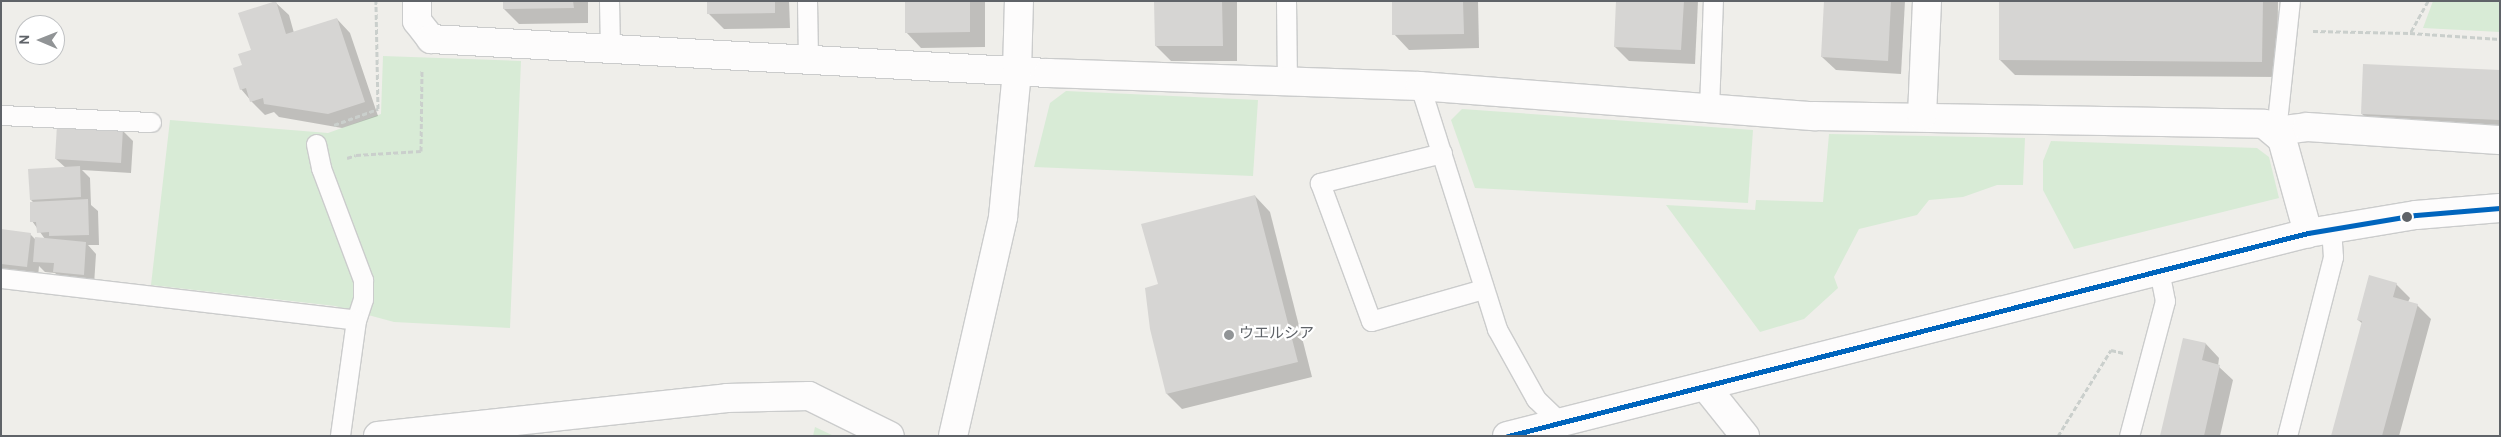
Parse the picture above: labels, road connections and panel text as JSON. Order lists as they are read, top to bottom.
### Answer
{
  "places": ["ウエルシア"],
  "north": "left"
}
